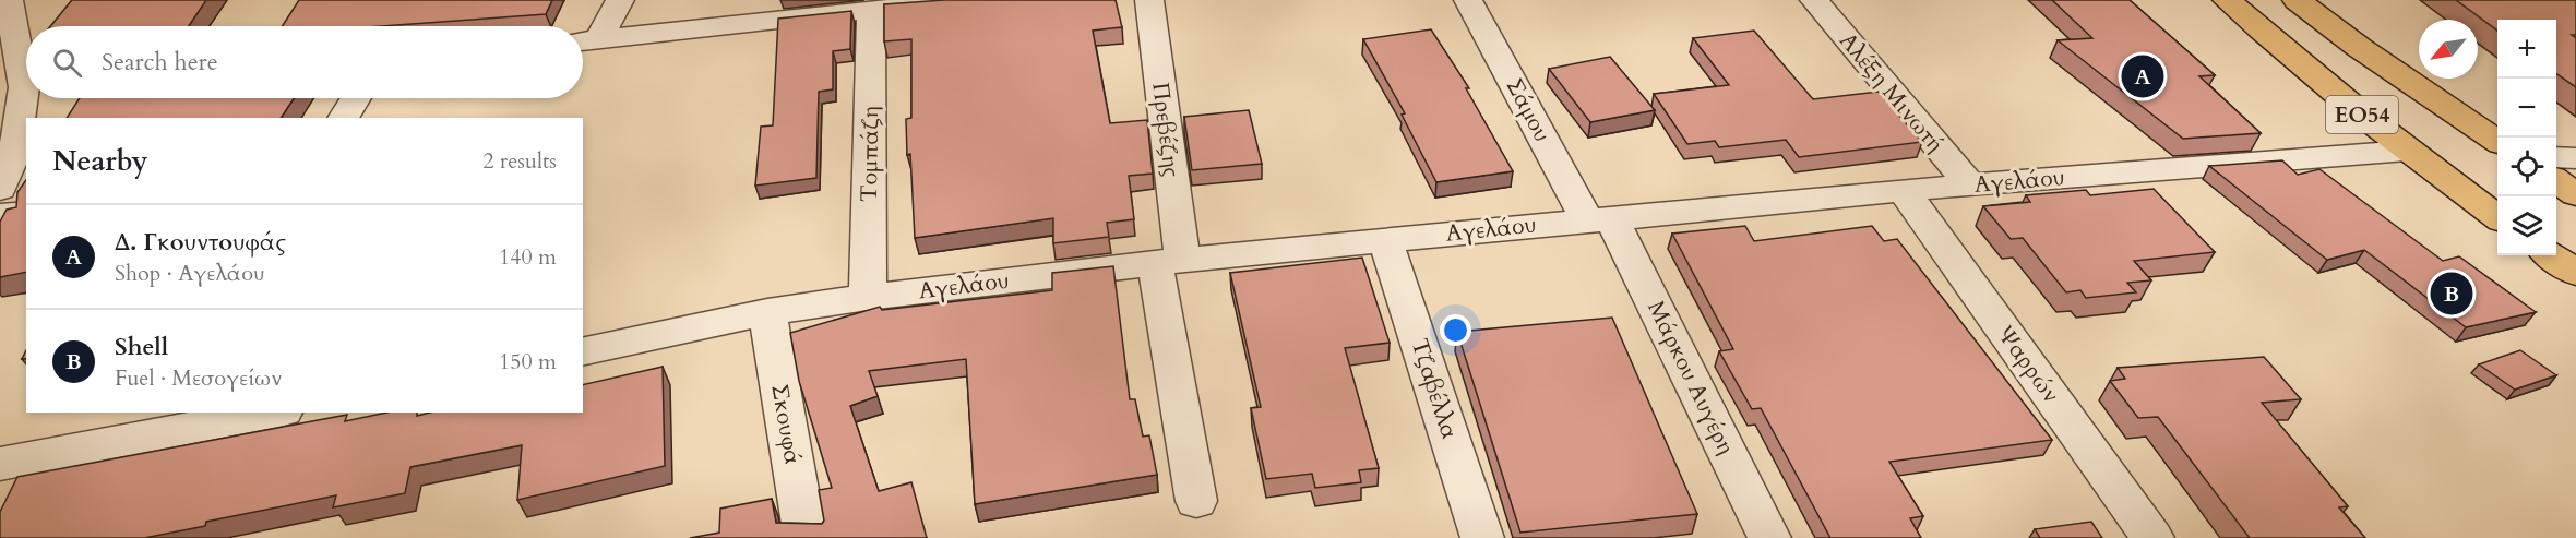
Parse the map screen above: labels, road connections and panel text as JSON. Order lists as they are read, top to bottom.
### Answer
{
  "streets": {
    "main road": ["ΕΟ54"],
    "street": [
      "Αλέξη Μινωτή",
      "Σάμου",
      "Πρεβέζης",
      "Τομπάζη",
      "Αγελάου",
      "Ψαρρών",
      "Μάρκου Αυγέρη",
      "Τζαβέλλα",
      "Σκουφά"
    ]
  },
  "crossings": [
    ["Αλέξη Μινωτή", "Αγελάου"],
    ["Σάμου", "Αγελάου"],
    ["Σάμου", "Μάρκου Αυγέρη"],
    ["ΕΟ54", "Αγελάου"],
    ["Πρεβέζης", "Αγελάου"],
    ["Τομπάζη", "Αγελάου"],
    ["Αγελάου", "Ψαρρών"],
    ["Αγελάου", "Μάρκου Αυγέρη"],
    ["Αγελάου", "Τζαβέλλα"],
    ["Αγελάου", "Σκουφά"]
  ],
  "north": "bottom left",
  "page": {
    "map_buttons": ["+", "−"],
    "search": "Search here",
    "pins": ["A", "B"],
    "heading": ["Nearby", "2 results"],
    "list": [
      {
        "mark": "A",
        "name": "Δ. Γκουντουφάς",
        "note": "Shop · Αγελάου",
        "value": "140 m"
      },
      {
        "mark": "B",
        "name": "Shell",
        "note": "Fuel · Μεσογείων",
        "value": "150 m"
      }
    ]
  }
}
